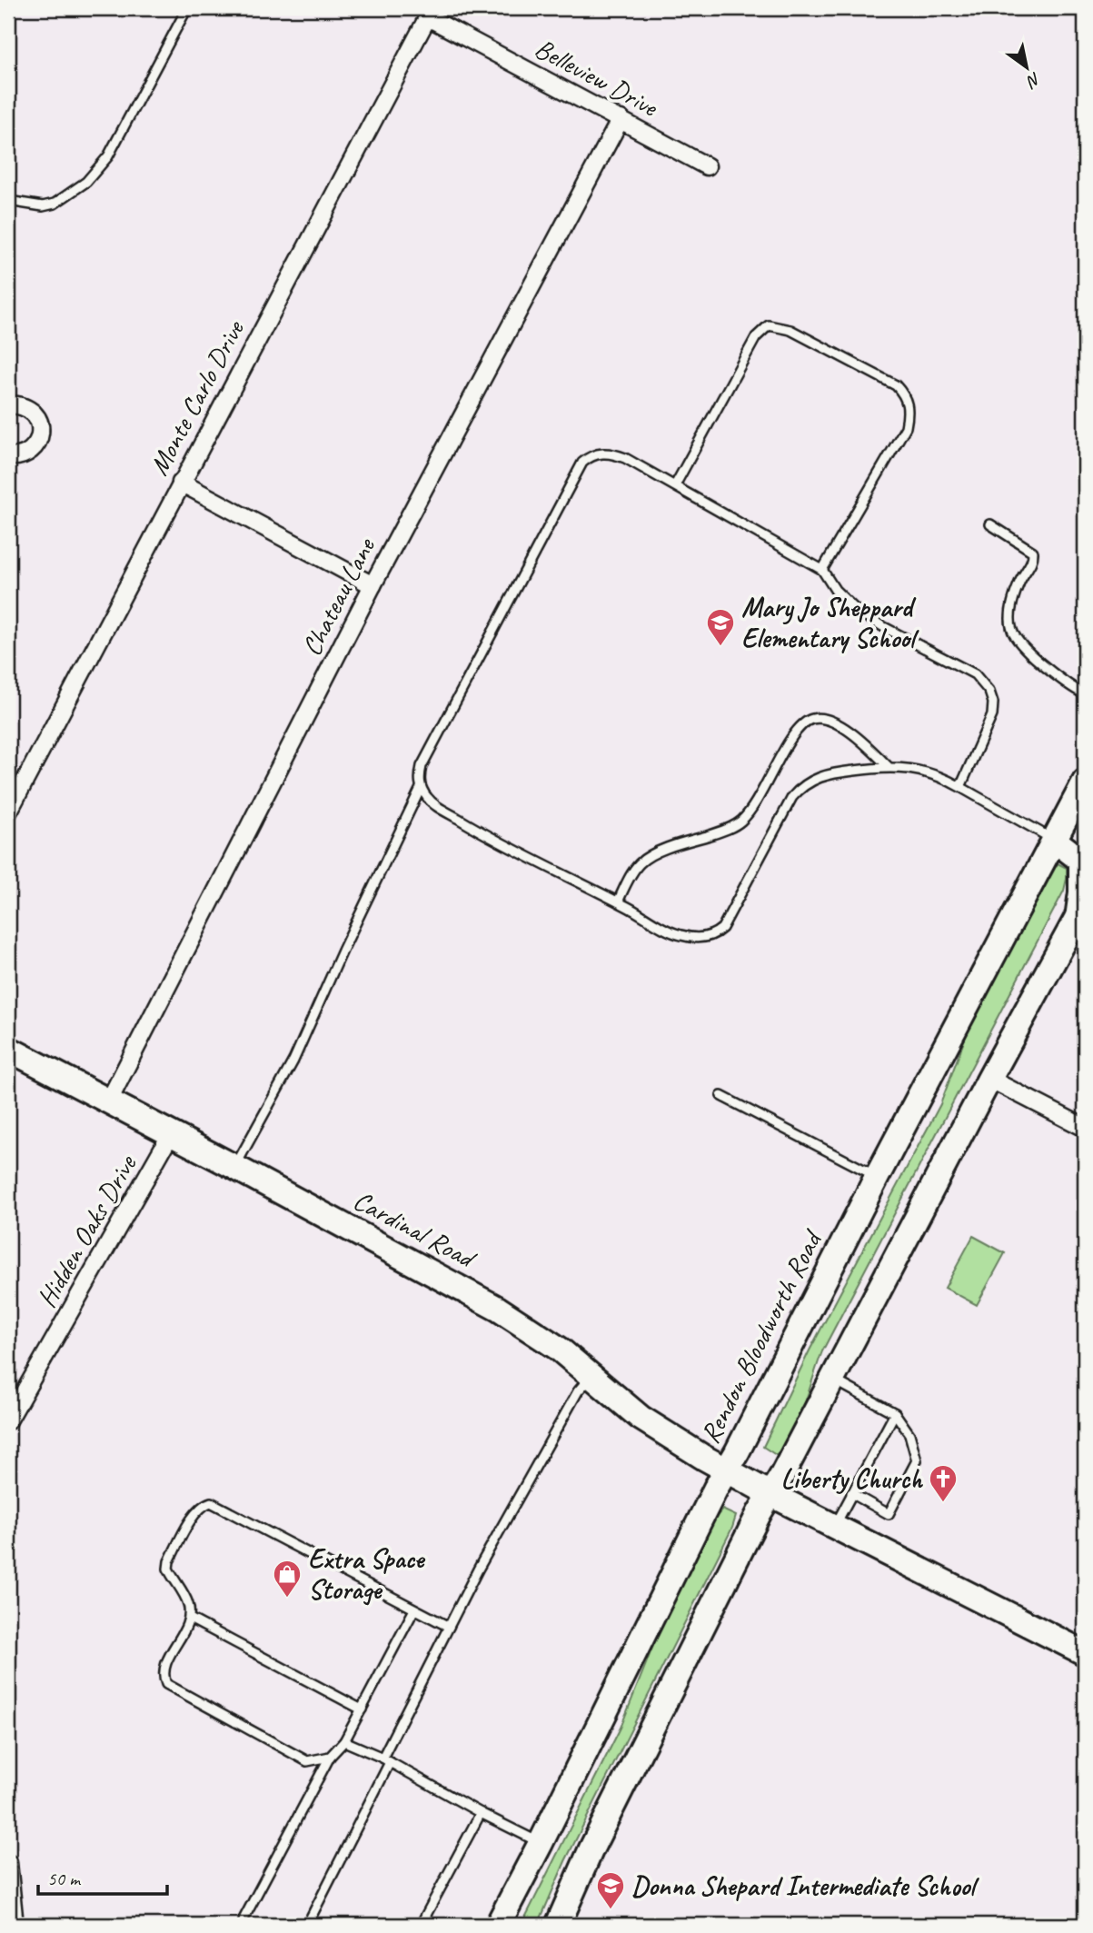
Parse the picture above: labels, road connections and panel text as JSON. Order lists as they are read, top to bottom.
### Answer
{
  "streets": {
    "main road": ["Cardinal Road", "Rendon Bloodworth Road"],
    "street": [
      "Belleview Drive",
      "Monte Carlo Drive",
      "Chateau Lane",
      "Hidden Oaks Drive"
    ]
  },
  "crossings": [
    ["Belleview Drive", "Monte Carlo Drive"],
    ["Belleview Drive", "Chateau Lane"],
    ["Chateau Lane", "Cardinal Road"],
    ["Cardinal Road", "Hidden Oaks Drive"],
    ["Cardinal Road", "Rendon Bloodworth Road"]
  ],
  "places": {
    "school or university": ["Mary Jo Sheppard Elementary School", "Donna Shepard Intermediate School"],
    "church": ["Liberty Church"],
    "shop": ["Extra Space Storage"]
  },
  "scale_bar": "50 m",
  "north": "bottom right"
}
